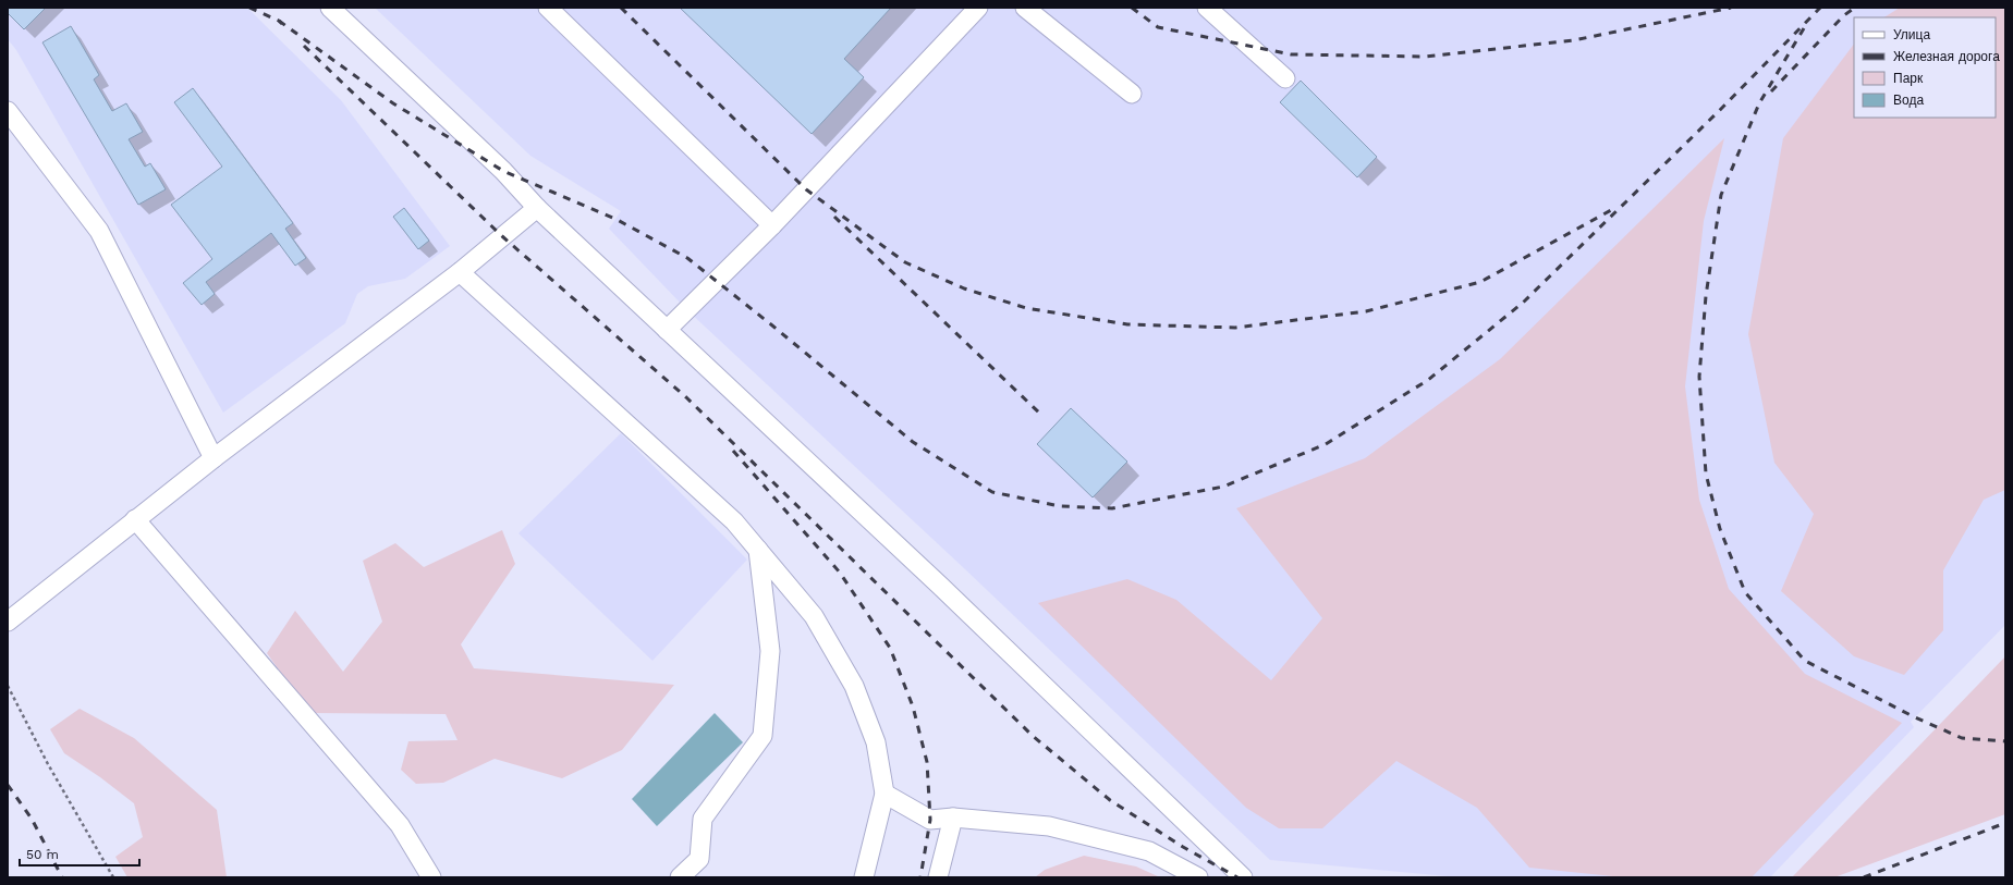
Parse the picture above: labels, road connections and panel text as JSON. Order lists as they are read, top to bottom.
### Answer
{
  "legend": [
    "Улица",
    "Железная дорога",
    "Парк",
    "Вода"
  ],
  "scale_bar": "50 m"
}
